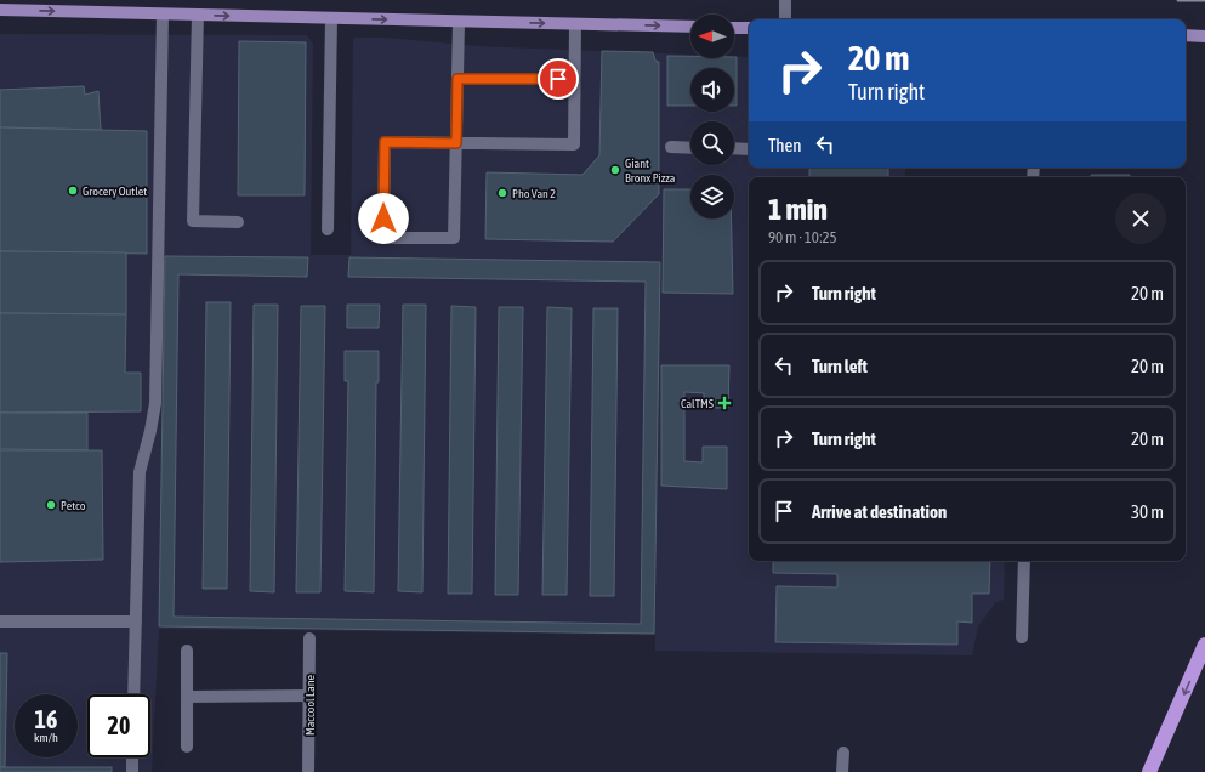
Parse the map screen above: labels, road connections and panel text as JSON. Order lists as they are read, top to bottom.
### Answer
{
  "streets": {
    "street": ["Maccool Lane"]
  },
  "places": {
    "other": [
      "Giant Bronx Pizza",
      "Grocery Outlet",
      "Pho Van 2",
      "Petco"
    ],
    "health": ["CalTMS"]
  },
  "north": "left",
  "page": {
    "turn": ["20 m", "Turn right"],
    "then": "Then",
    "heading": ["1 min", "90 m · 10:25"],
    "list": [
      {
        "name": "Turn right",
        "value": "20 m"
      },
      {
        "name": "Turn left",
        "value": "20 m"
      },
      {
        "name": "Turn right",
        "value": "20 m"
      },
      {
        "name": "Arrive at destination",
        "value": "30 m"
      }
    ],
    "speed": "16 km/h",
    "limit": "20"
  }
}
